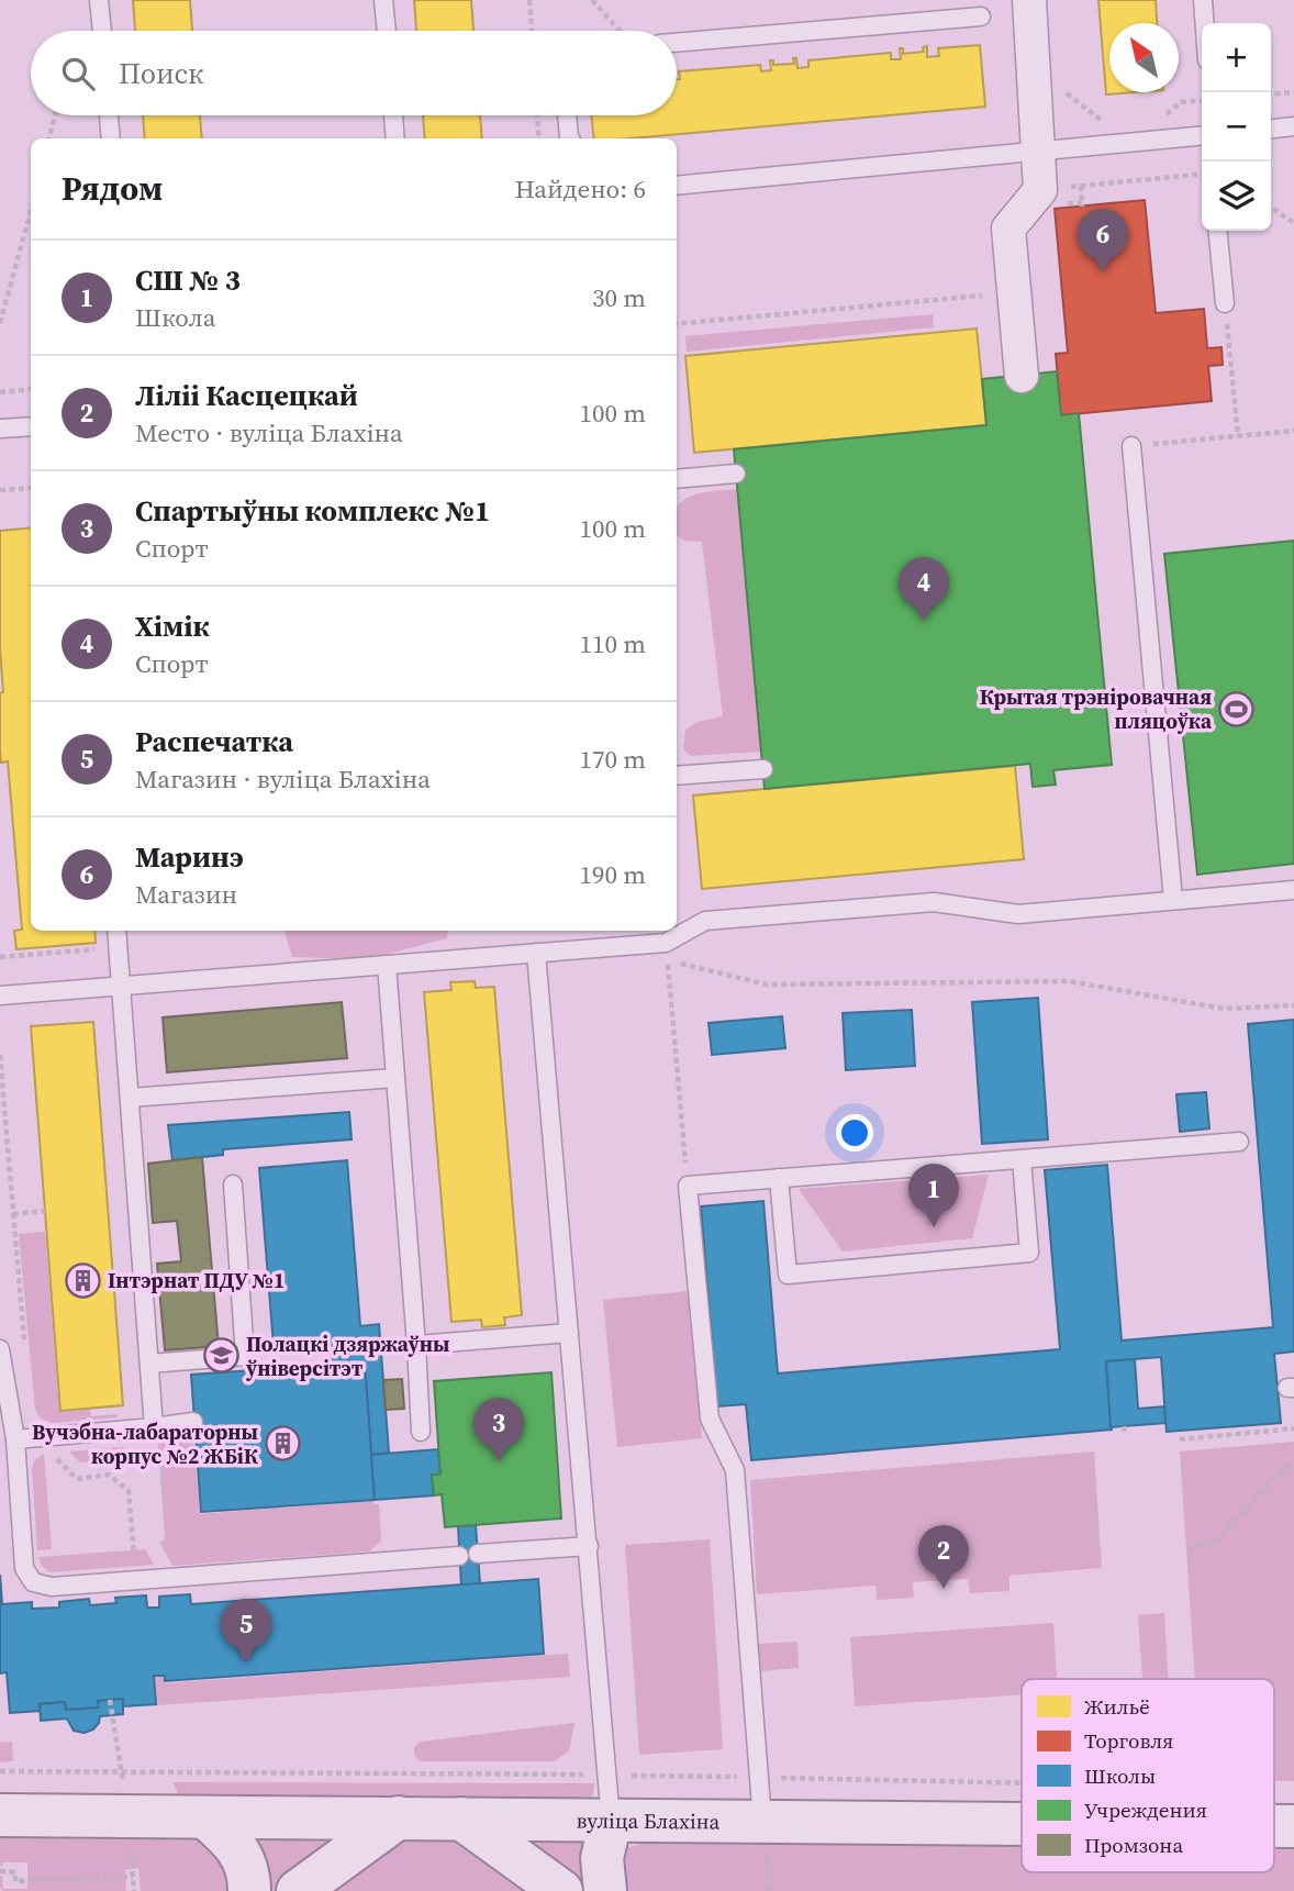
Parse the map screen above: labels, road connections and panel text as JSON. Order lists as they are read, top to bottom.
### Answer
{
  "streets": {
    "street": ["вуліца Блахіна"]
  },
  "places": {
    "sports": ["Крытая трэніровачная пляцоўка"],
    "building": ["Інтэрнат ПДУ №1", "Вучэбна-лабараторны корпус №2 ЖБіК"],
    "school or university": ["Полацкі дзяржаўны ўніверсітэт"]
  },
  "legend": [
    "Жильё",
    "Торговля",
    "Школы",
    "Учреждения",
    "Промзона"
  ],
  "north": "top left",
  "page": {
    "map_buttons": ["+", "−"],
    "search": "Поиск",
    "heading": ["Рядом", "Найдено: 6"],
    "pins": [
      "6",
      "4",
      "1",
      "3",
      "2",
      "5"
    ],
    "list": [
      {
        "mark": "1",
        "name": "СШ № 3",
        "note": "Школа",
        "value": "30 m"
      },
      {
        "mark": "2",
        "name": "Ліліі Касцецкай",
        "note": "Место · вуліца Блахіна",
        "value": "100 m"
      },
      {
        "mark": "3",
        "name": "Спартыўны комплекс №1",
        "note": "Спорт",
        "value": "100 m"
      },
      {
        "mark": "4",
        "name": "Хімік",
        "note": "Спорт",
        "value": "110 m"
      },
      {
        "mark": "5",
        "name": "Распечатка",
        "note": "Магазин · вуліца Блахіна",
        "value": "170 m"
      },
      {
        "mark": "6",
        "name": "Маринэ",
        "note": "Магазин",
        "value": "190 m"
      }
    ]
  }
}
